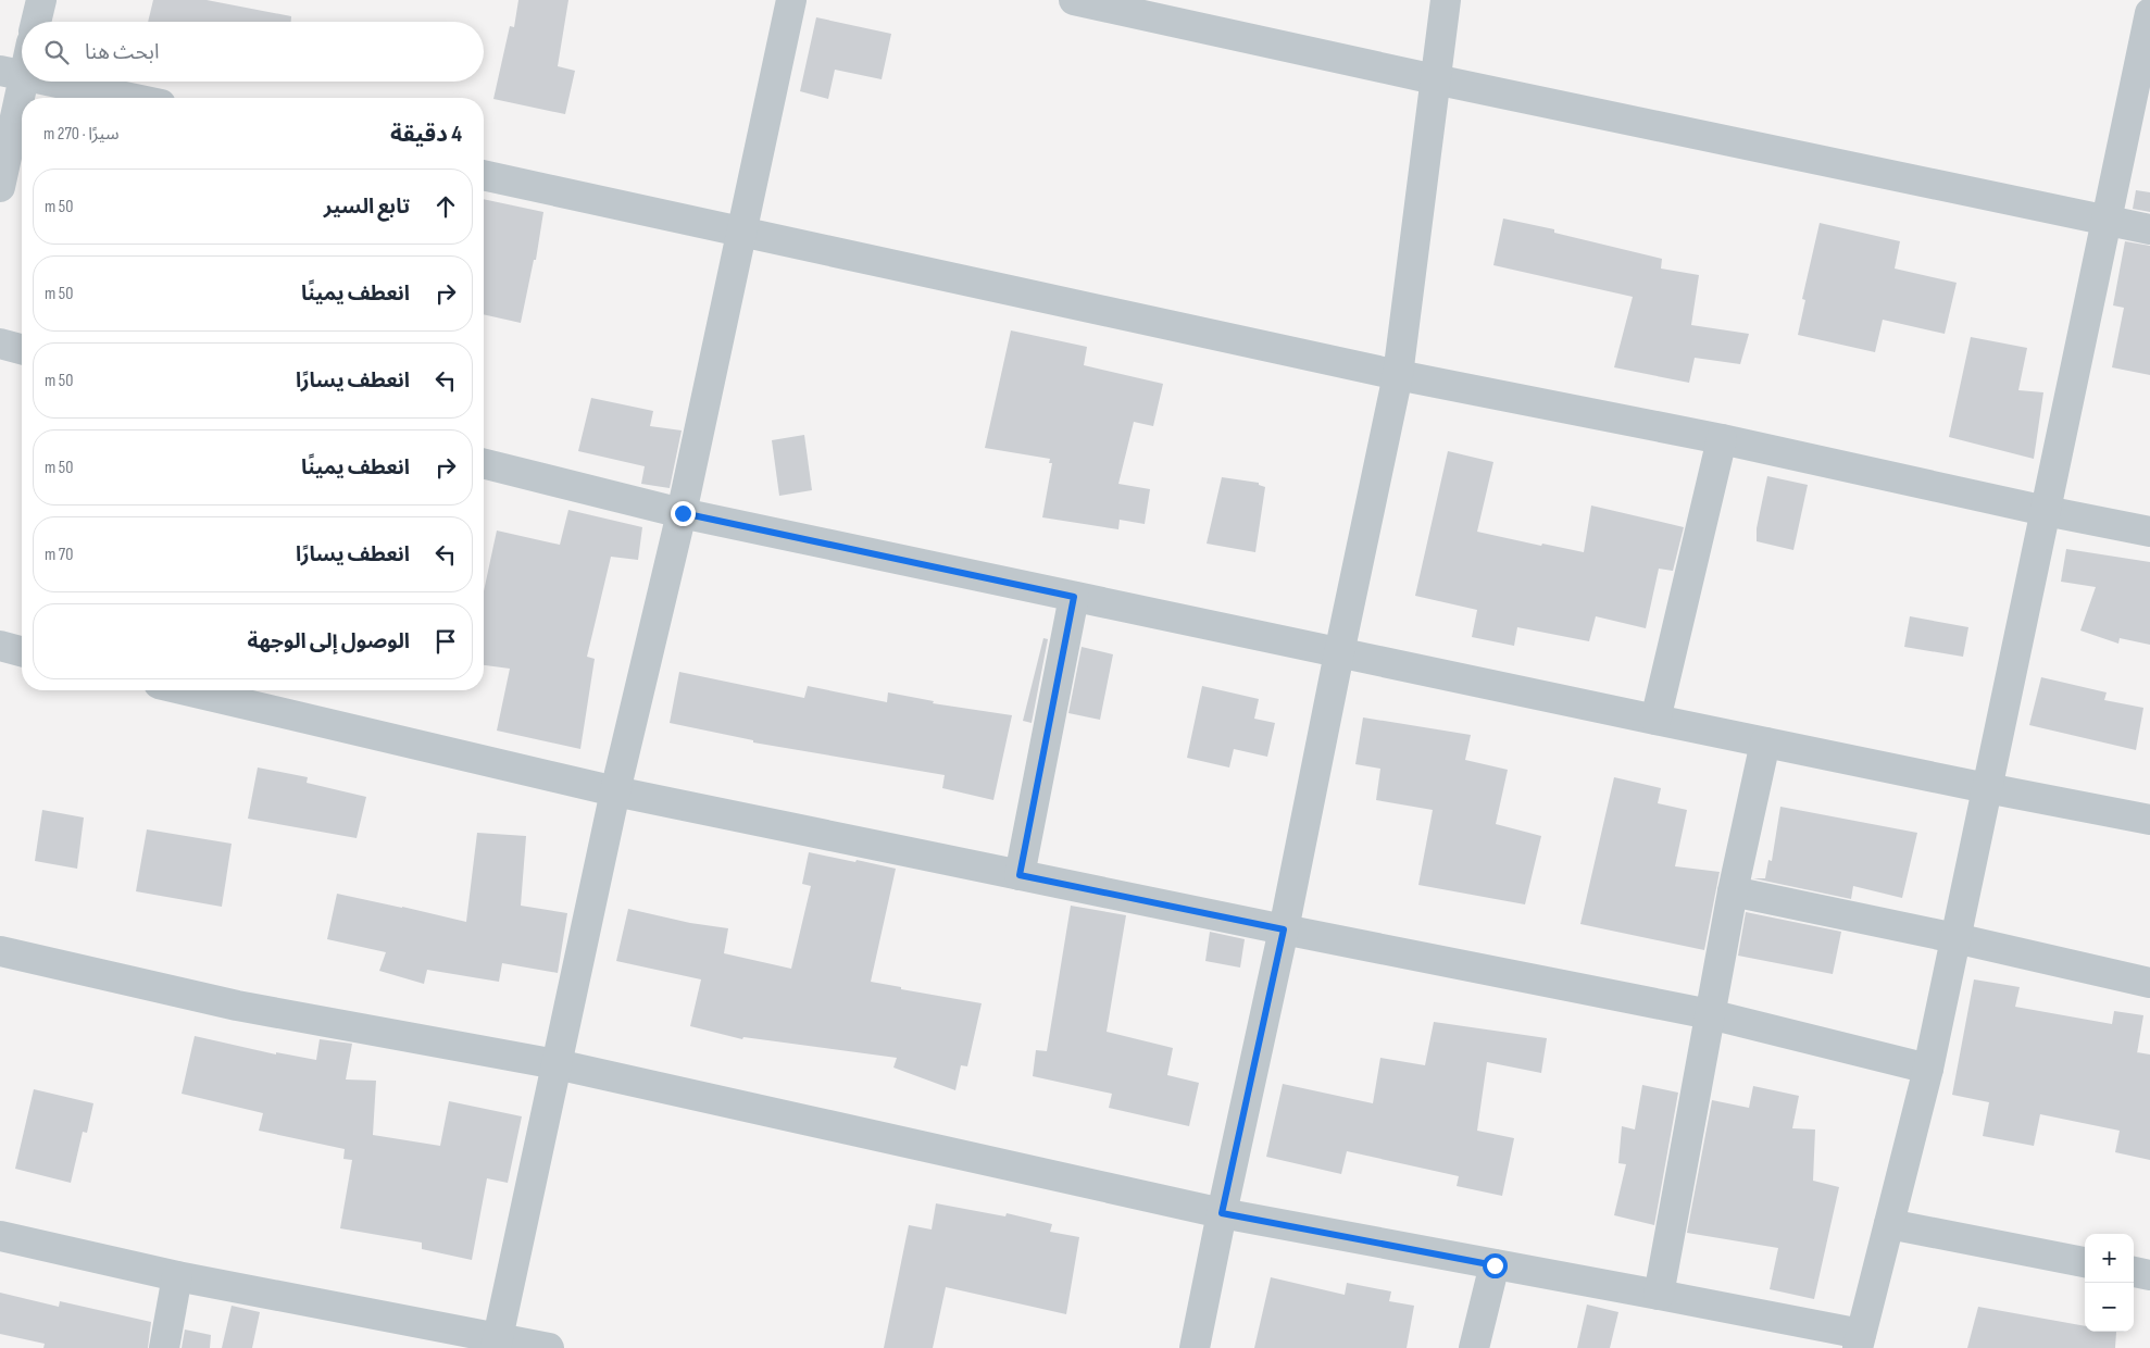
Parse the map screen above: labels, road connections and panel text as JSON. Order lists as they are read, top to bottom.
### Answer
{
  "page": {
    "search": "ابحث هنا",
    "heading": ["4 دقيقة", "سيرًا · 270 m"],
    "list": [
      ["تابع السير", "50 m"],
      ["انعطف يمينًا", "50 m"],
      ["انعطف يسارًا", "50 m"],
      ["انعطف يمينًا", "50 m"],
      ["انعطف يسارًا", "70 m"],
      "الوصول إلى الوجهة"
    ],
    "map_buttons": ["+", "−"]
  }
}
